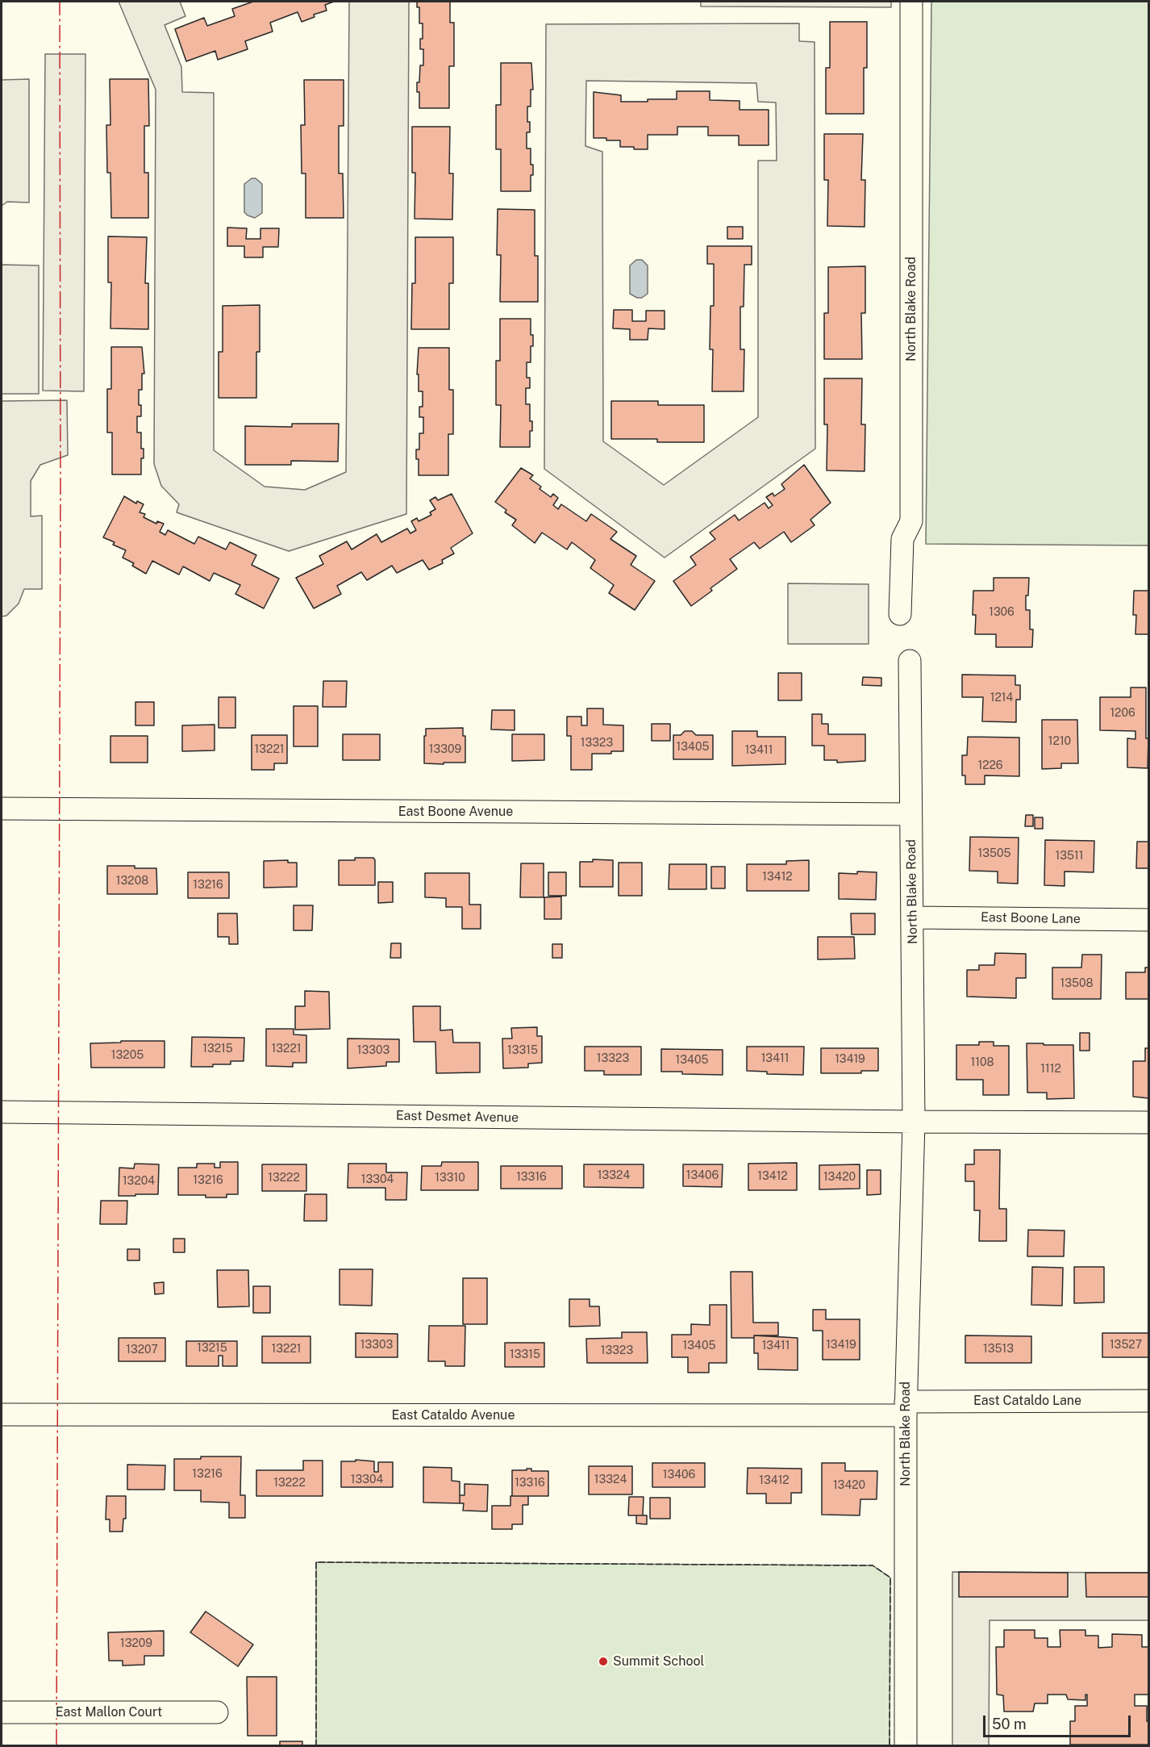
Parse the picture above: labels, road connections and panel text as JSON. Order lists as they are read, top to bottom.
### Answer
{
  "streets": {
    "street": [
      "North Blake Road",
      "East Boone Avenue",
      "East Boone Lane",
      "East Desmet Avenue",
      "East Cataldo Lane",
      "East Cataldo Avenue",
      "East Mallon Court"
    ]
  },
  "crossings": [
    ["North Blake Road", "East Boone Avenue"],
    ["North Blake Road", "East Boone Lane"],
    ["North Blake Road", "East Desmet Avenue"],
    ["North Blake Road", "East Cataldo Lane"],
    ["North Blake Road", "East Cataldo Avenue"],
    ["East Cataldo Lane", "East Cataldo Avenue"]
  ],
  "places": ["Summit School"],
  "house_numbers": [
    "1306",
    "1214",
    "1206",
    "1210",
    "13323",
    "13405",
    "13221",
    "13309",
    "13411",
    "1226",
    "13505",
    "13511",
    "13412",
    "13208",
    "13216",
    "13508",
    "13215",
    "13221",
    "13303",
    "13315",
    "13205",
    "13323",
    "13411",
    "13419",
    "13405",
    "1108",
    "1112",
    "13324",
    "13406",
    "13412",
    "13316",
    "13420",
    "13222",
    "13310",
    "13304",
    "13216",
    "13204",
    "13303",
    "13419",
    "13527",
    "13405",
    "13411",
    "13215",
    "13221",
    "13513",
    "13207",
    "13323",
    "13315",
    "13216",
    "13406",
    "13304",
    "13324",
    "13412",
    "13222",
    "13316",
    "13420",
    "13209"
  ],
  "scale_bar": "50 m"
}
